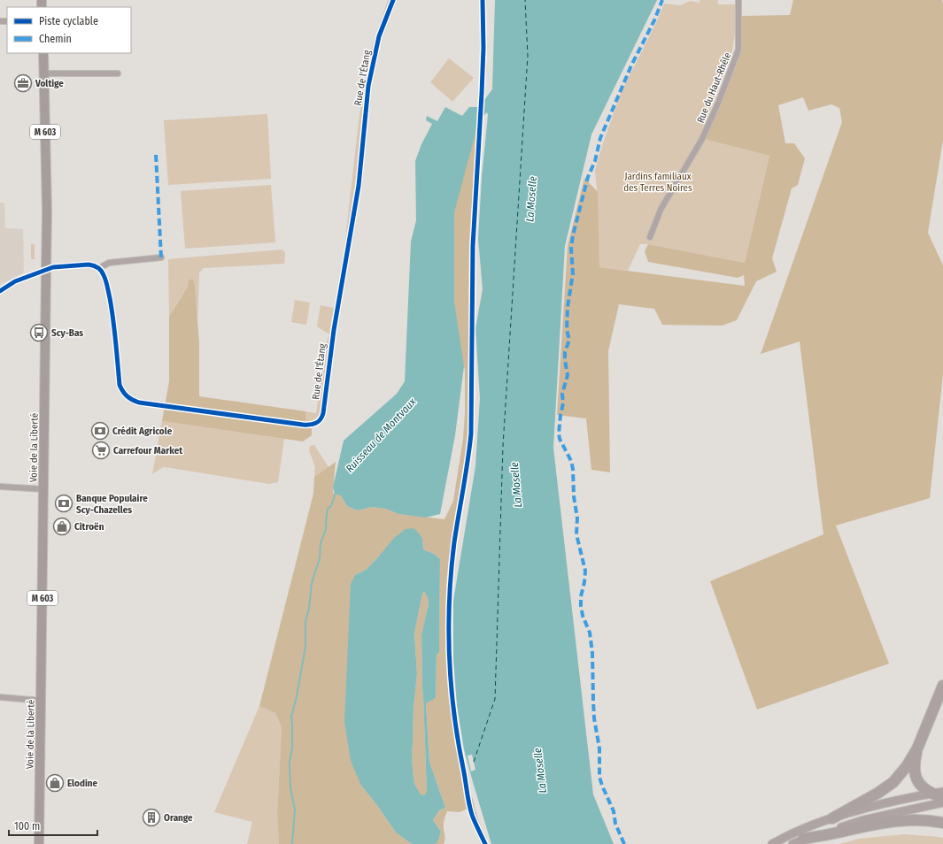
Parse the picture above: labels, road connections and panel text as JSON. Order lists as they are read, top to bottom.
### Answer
{
  "streets": {
    "main road": ["M 603", "Voie de la Liberté"],
    "street": ["Rue de l'Étang", "Rue du Haut-Rhêle"]
  },
  "water": ["La Moselle", "Ruisseau de Montvaux"],
  "parks": ["Jardins familiaux des Terres Noires"],
  "places": {
    "office": ["Voltige"],
    "bus stop": ["Scy-Bas"],
    "bank": ["Crédit Agricole", "Banque Populaire Scy-Chazelles"],
    "supermarket": ["Carrefour Market"],
    "shop": ["Citroën", "Elodine"],
    "building": ["Orange"]
  },
  "legend": ["Piste cyclable", "Chemin"],
  "scale_bar": "100 m"
}
